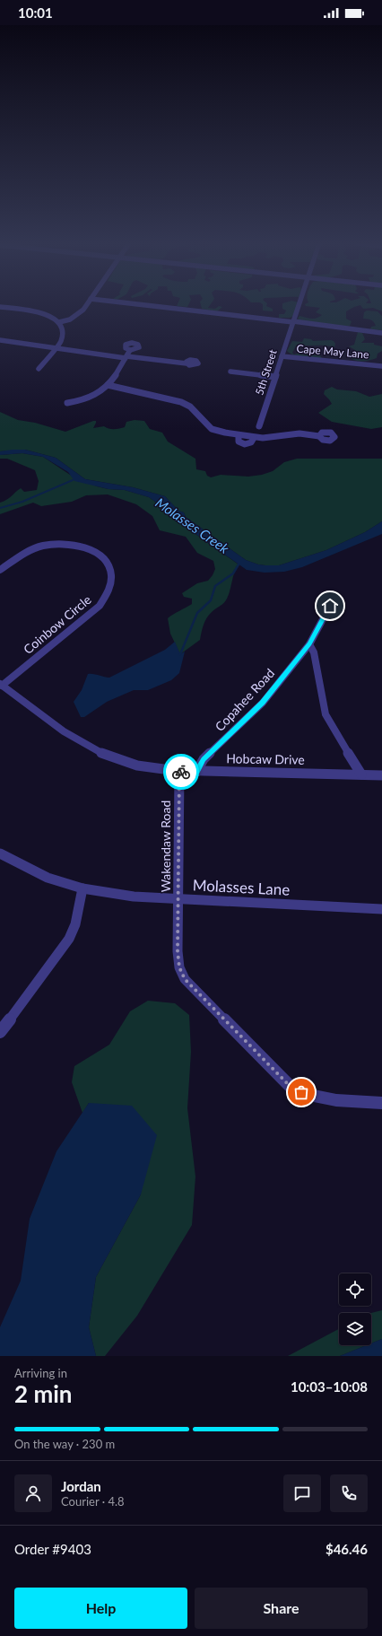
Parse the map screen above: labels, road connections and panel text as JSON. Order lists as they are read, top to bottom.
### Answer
{
  "streets": {
    "street": [
      "Cape May Lane",
      "5th Street",
      "Coinbow Circle",
      "Copahee Road",
      "Hobcaw Drive",
      "Wakendaw Road",
      "Molasses Lane"
    ]
  },
  "crossings": [
    ["Cape May Lane", "5th Street"],
    ["Coinbow Circle", "Hobcaw Drive"],
    ["Copahee Road", "Hobcaw Drive"],
    ["Hobcaw Drive", "Wakendaw Road"],
    ["Wakendaw Road", "Molasses Lane"]
  ],
  "water": ["Molasses Creek"],
  "page": {
    "status": "10:01",
    "heading": ["2 min", "Arriving in", "10:03–10:08"],
    "panel": [
      "Jordan",
      "Courier · 4.8",
      "Order #9403",
      "$46.46"
    ],
    "bar": "On the way · 230 m",
    "buttons": ["Help", "Share"]
  }
}
